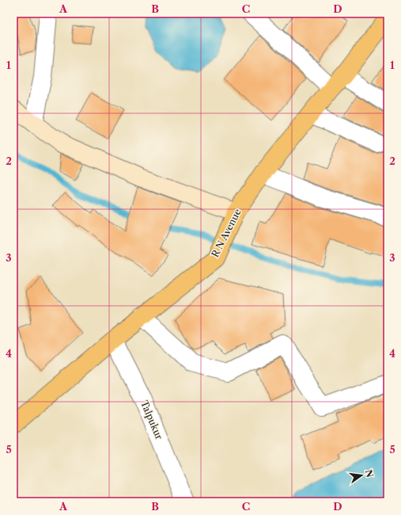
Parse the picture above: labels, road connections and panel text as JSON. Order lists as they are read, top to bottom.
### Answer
{
  "streets": {
    "main road": ["R N Avenue"],
    "street": ["Talpukur"]
  },
  "crossings": [
    ["R N Avenue", "Talpukur"]
  ],
  "north": "right",
  "grid": {
    "columns": [
      "A",
      "B",
      "C",
      "D"
    ],
    "rows": [
      "1",
      "2",
      "3",
      "4",
      "5"
    ]
  }
}
